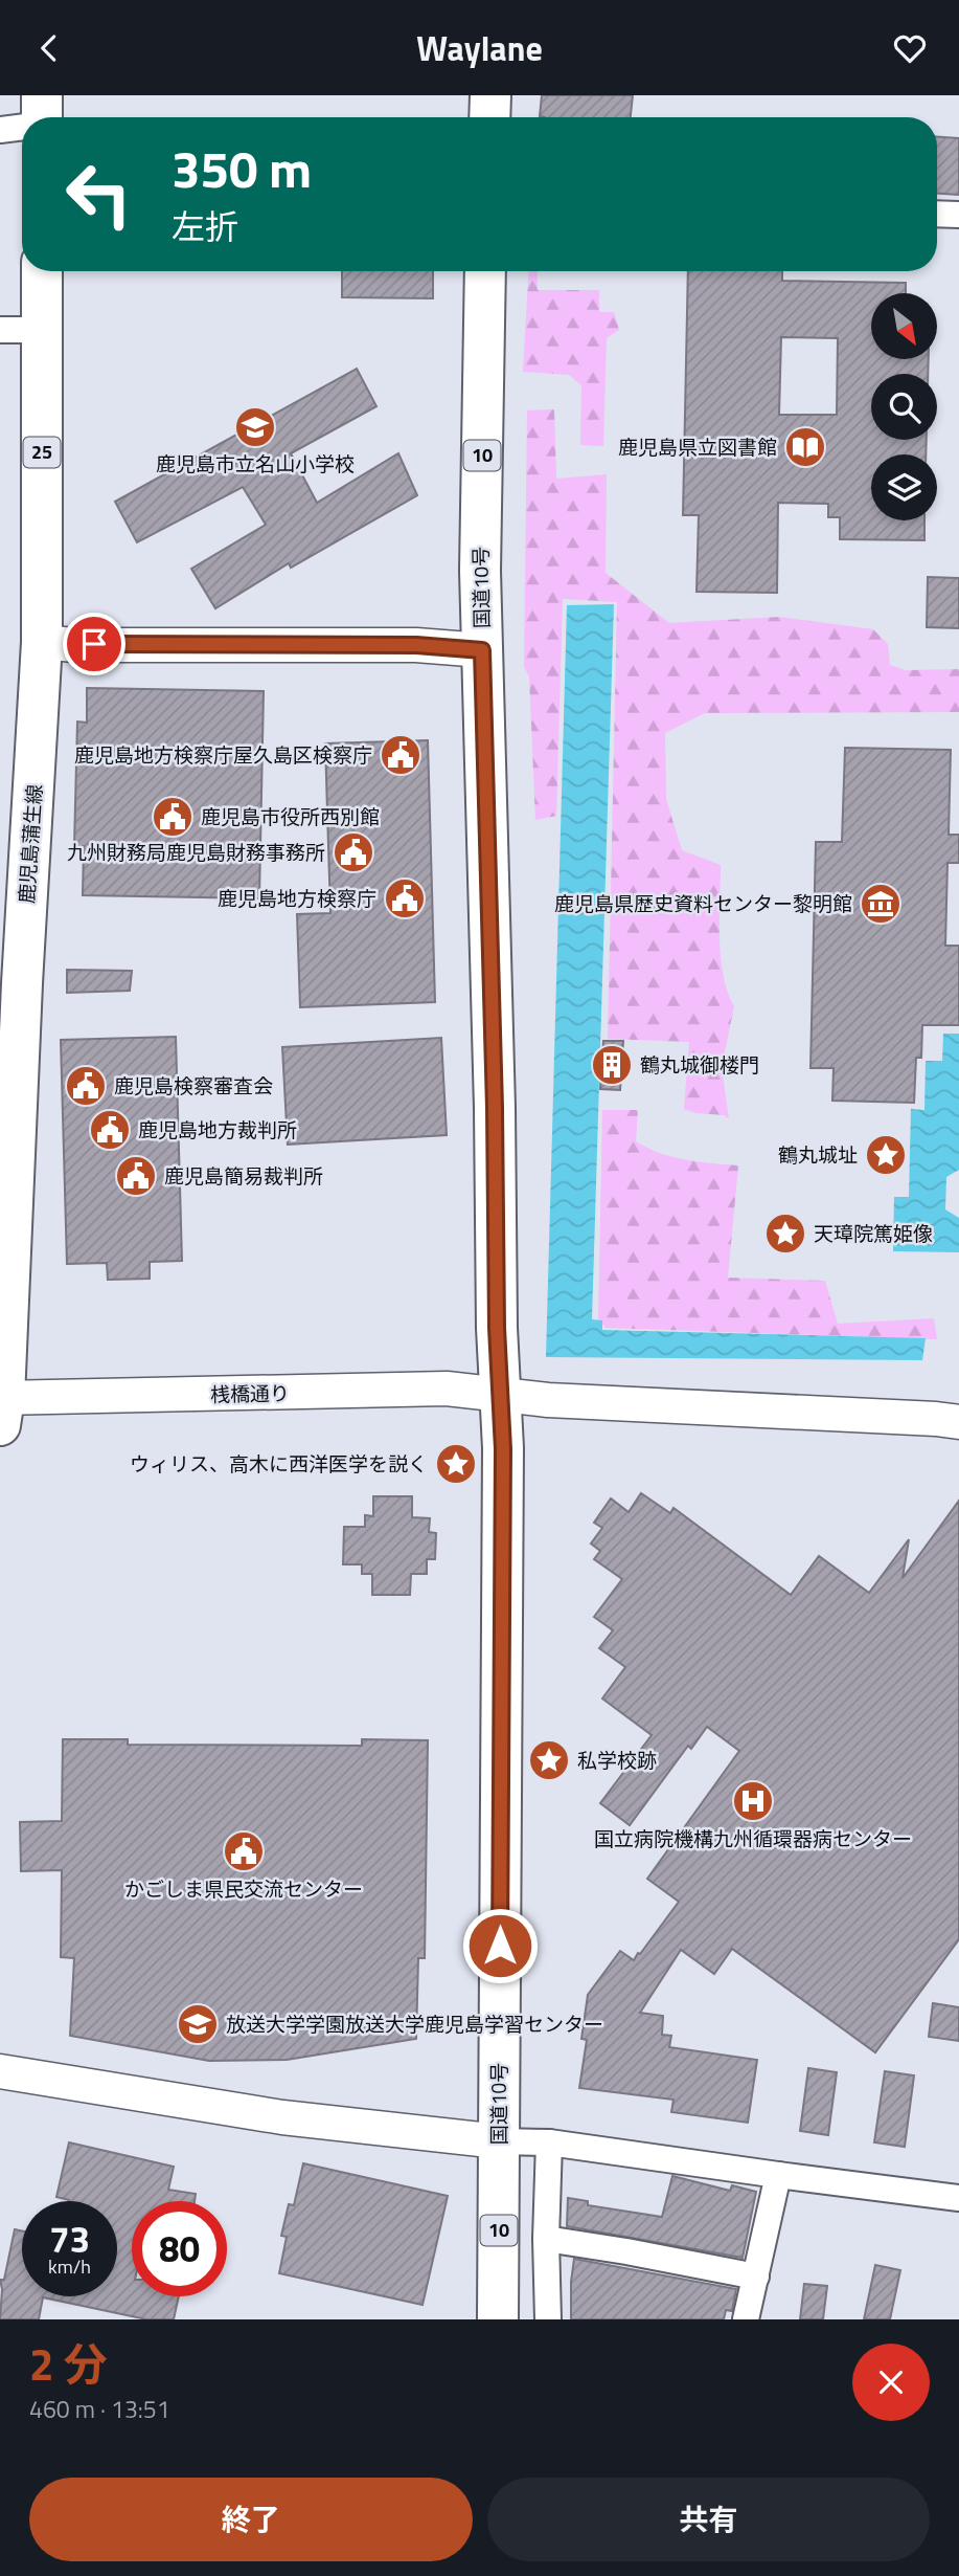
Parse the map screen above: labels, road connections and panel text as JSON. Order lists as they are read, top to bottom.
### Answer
{
  "streets": {
    "main road": [
      "25",
      "10",
      "国道10号",
      "鹿児島蒲生線"
    ],
    "street": ["桟橋通り"]
  },
  "crossings": [
    ["国道10号", "桟橋通り"],
    ["鹿児島蒲生線", "桟橋通り"]
  ],
  "places": {
    "school or university": ["鹿児島市立名山小学校", "放送大学学園放送大学鹿児島学習センター"],
    "library": ["鹿児島県立図書館"],
    "public building": [
      "鹿児島地方検察庁屋久島区検察庁",
      "鹿児島市役所西別館",
      "九州財務局鹿児島財務事務所",
      "鹿児島地方検察庁",
      "鹿児島検察審査会",
      "鹿児島地方裁判所",
      "鹿児島簡易裁判所",
      "かごしま県民交流センター"
    ],
    "museum": ["鹿児島県歴史資料センター黎明館"],
    "building": ["鶴丸城御楼門"],
    "place": [
      "鶴丸城址",
      "天璋院篤姫像",
      "ウィリス、高木に西洋医学を説く",
      "私学校跡"
    ],
    "hospital": ["国立病院機構九州循環器病センター"]
  },
  "north": "bottom right",
  "page": {
    "header": "Waylane",
    "turn": ["350 m", "左折"],
    "speed": "73 km/h",
    "limit": "80",
    "heading": ["2 分", "460 m · 13:51"],
    "buttons": ["終了", "共有"]
  }
}
